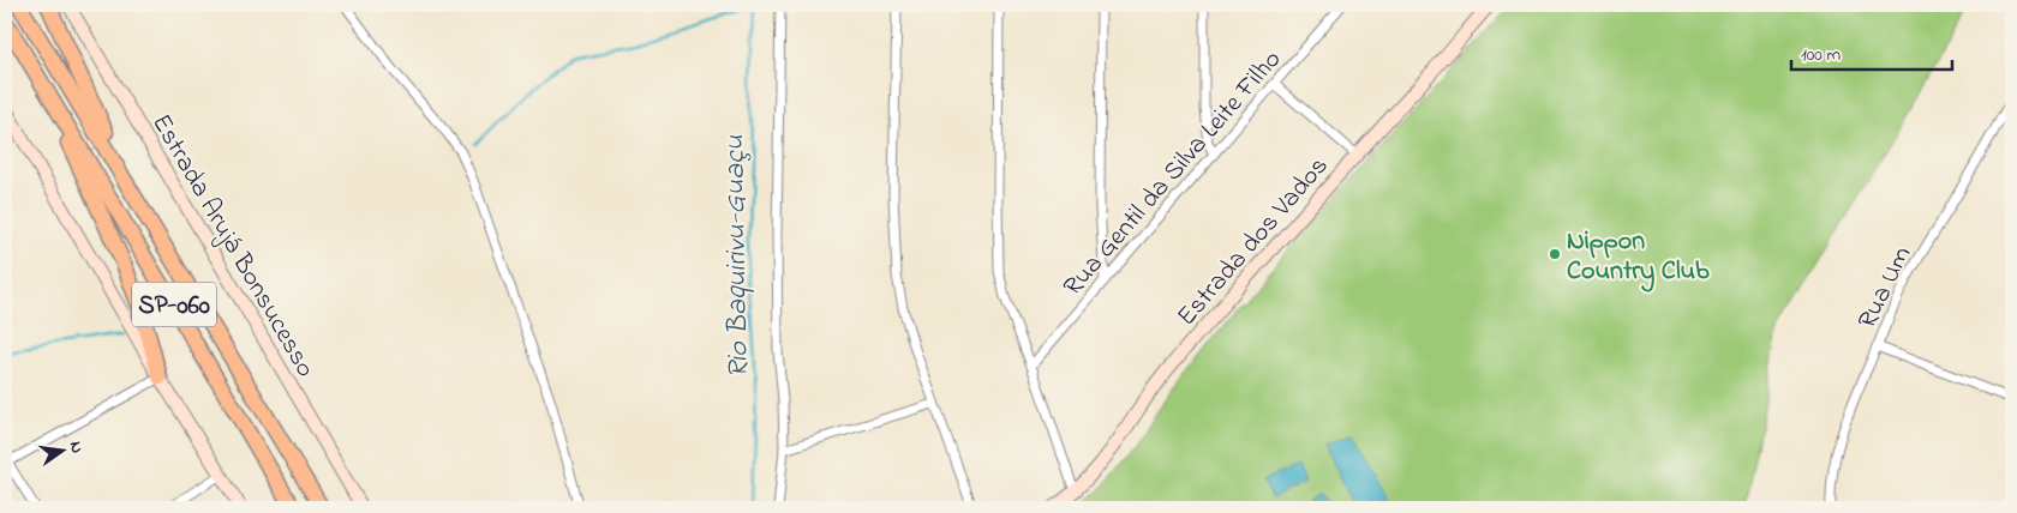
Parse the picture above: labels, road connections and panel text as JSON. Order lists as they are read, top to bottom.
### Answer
{
  "streets": {
    "highway": ["SP-060"],
    "street": [
      "Rua Gentil da Silva Leite Filho",
      "Estrada dos Vados",
      "Estrada Arujá Bonsucesso",
      "Rua Um"
    ]
  },
  "water": ["Rio Baquirivu-Guaçu"],
  "places": ["Nippon Country Club"],
  "scale_bar": "100 m",
  "north": "right"
}
